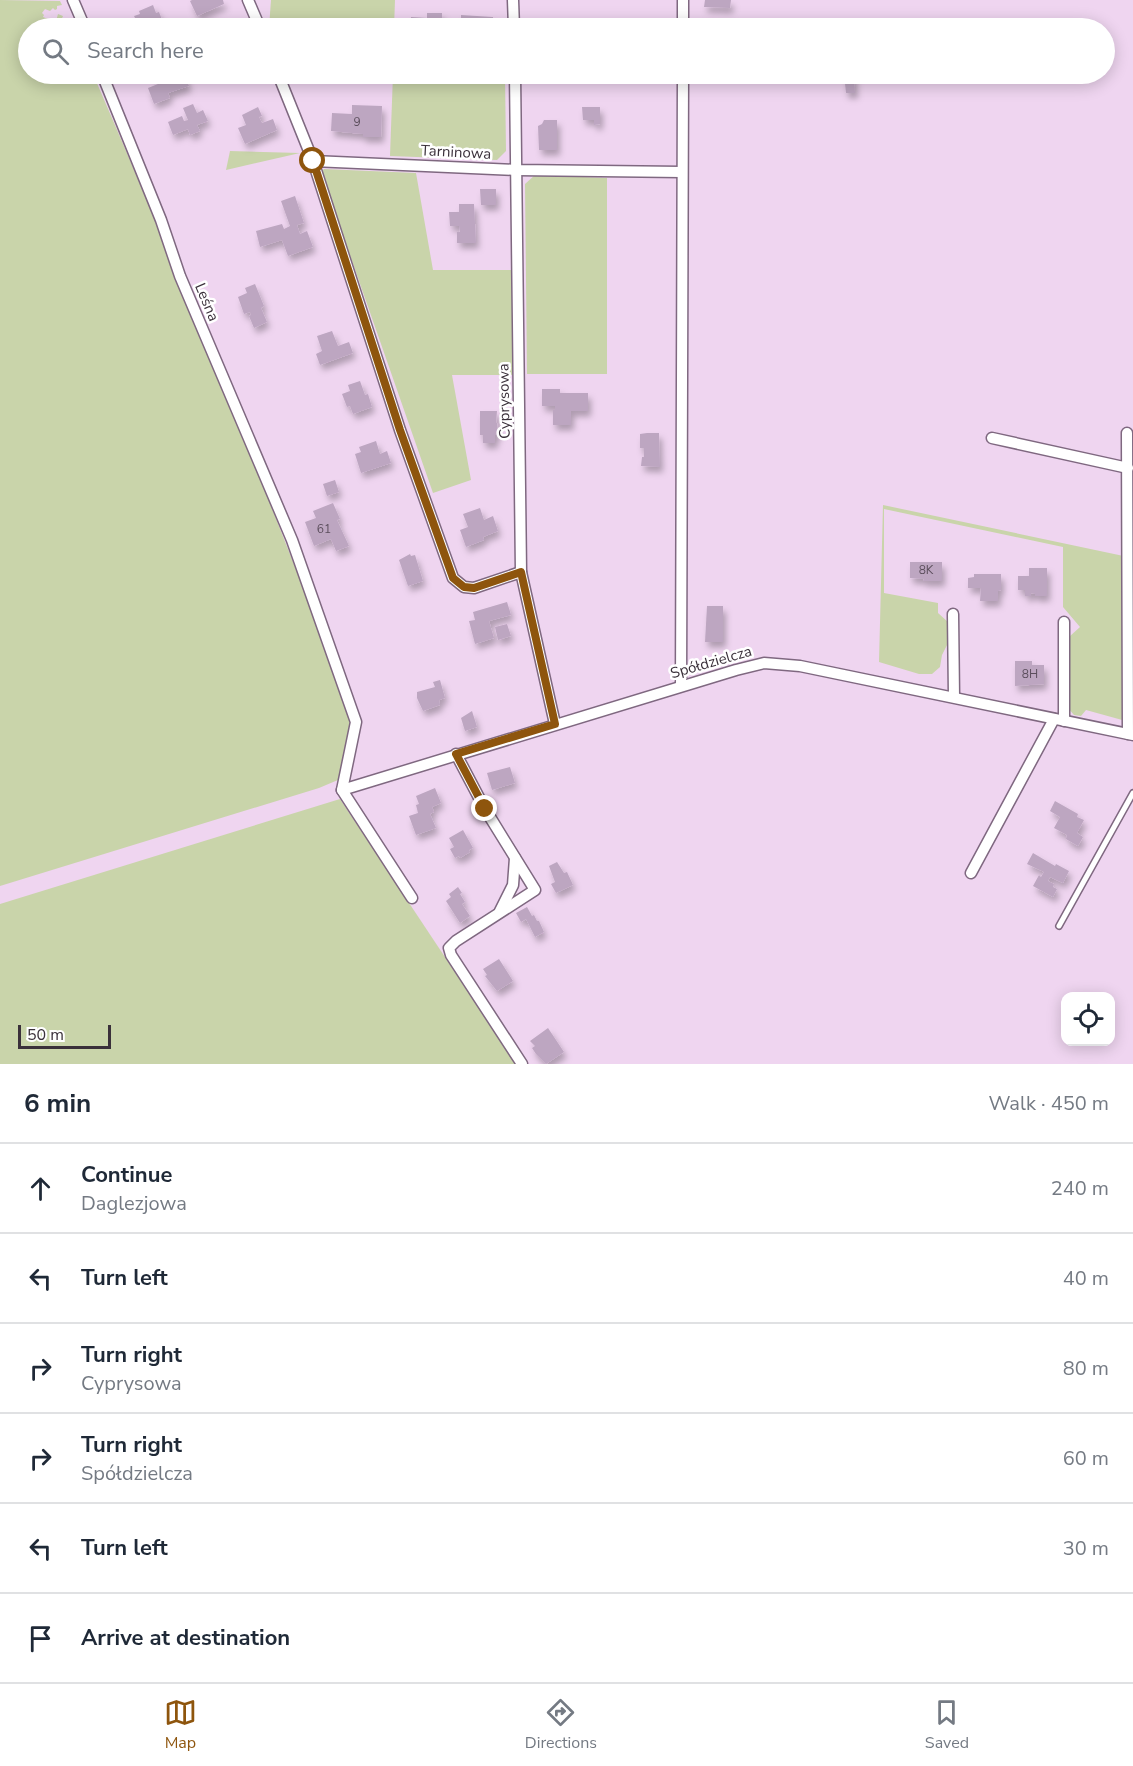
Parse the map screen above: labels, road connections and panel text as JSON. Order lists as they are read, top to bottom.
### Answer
{
  "streets": {
    "street": [
      "Tarninowa",
      "Leśna",
      "Cyprysowa",
      "Spółdzielcza"
    ]
  },
  "crossings": [
    ["Tarninowa", "Cyprysowa"],
    ["Leśna", "Spółdzielcza"],
    ["Cyprysowa", "Spółdzielcza"]
  ],
  "house_numbers": [
    "9",
    "61",
    "8K",
    "8H"
  ],
  "scale_bar": "50 m",
  "page": {
    "search": "Search here",
    "scale": "50 m",
    "heading": ["6 min", "Walk · 450 m"],
    "list": [
      ["Continue", "Daglezjowa", "240 m"],
      ["Turn left", "40 m"],
      ["Turn right", "Cyprysowa", "80 m"],
      ["Turn right", "Spółdzielcza", "60 m"],
      ["Turn left", "30 m"],
      "Arrive at destination"
    ],
    "nav": ["Map", "Directions", "Saved"]
  }
}
